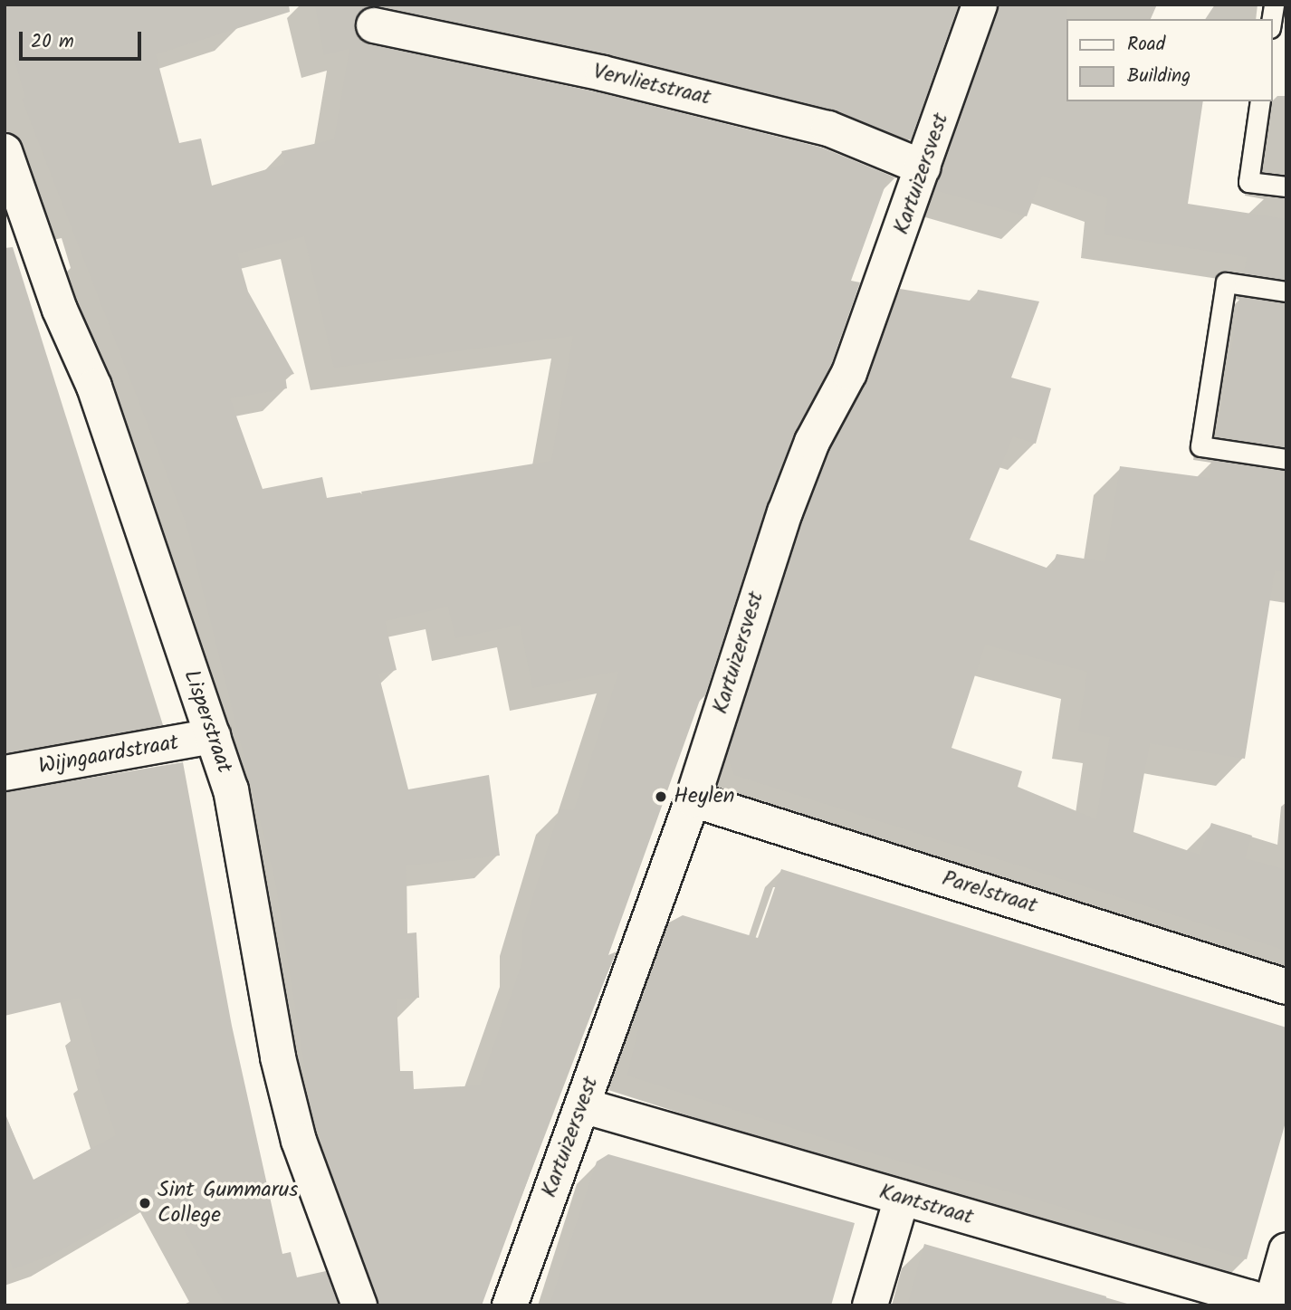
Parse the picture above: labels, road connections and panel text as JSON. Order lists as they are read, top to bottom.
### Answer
{
  "streets": {
    "street": [
      "Vervlietstraat",
      "Kartuizersvest",
      "Lisperstraat",
      "Wijngaardstraat",
      "Parelstraat",
      "Kantstraat"
    ]
  },
  "crossings": [
    ["Vervlietstraat", "Kartuizersvest"],
    ["Kartuizersvest", "Parelstraat"],
    ["Kartuizersvest", "Kantstraat"],
    ["Lisperstraat", "Wijngaardstraat"]
  ],
  "places": ["Heylen", "Sint Gummarus College"],
  "legend": ["Road", "Building"],
  "scale_bar": "20 m"
}
